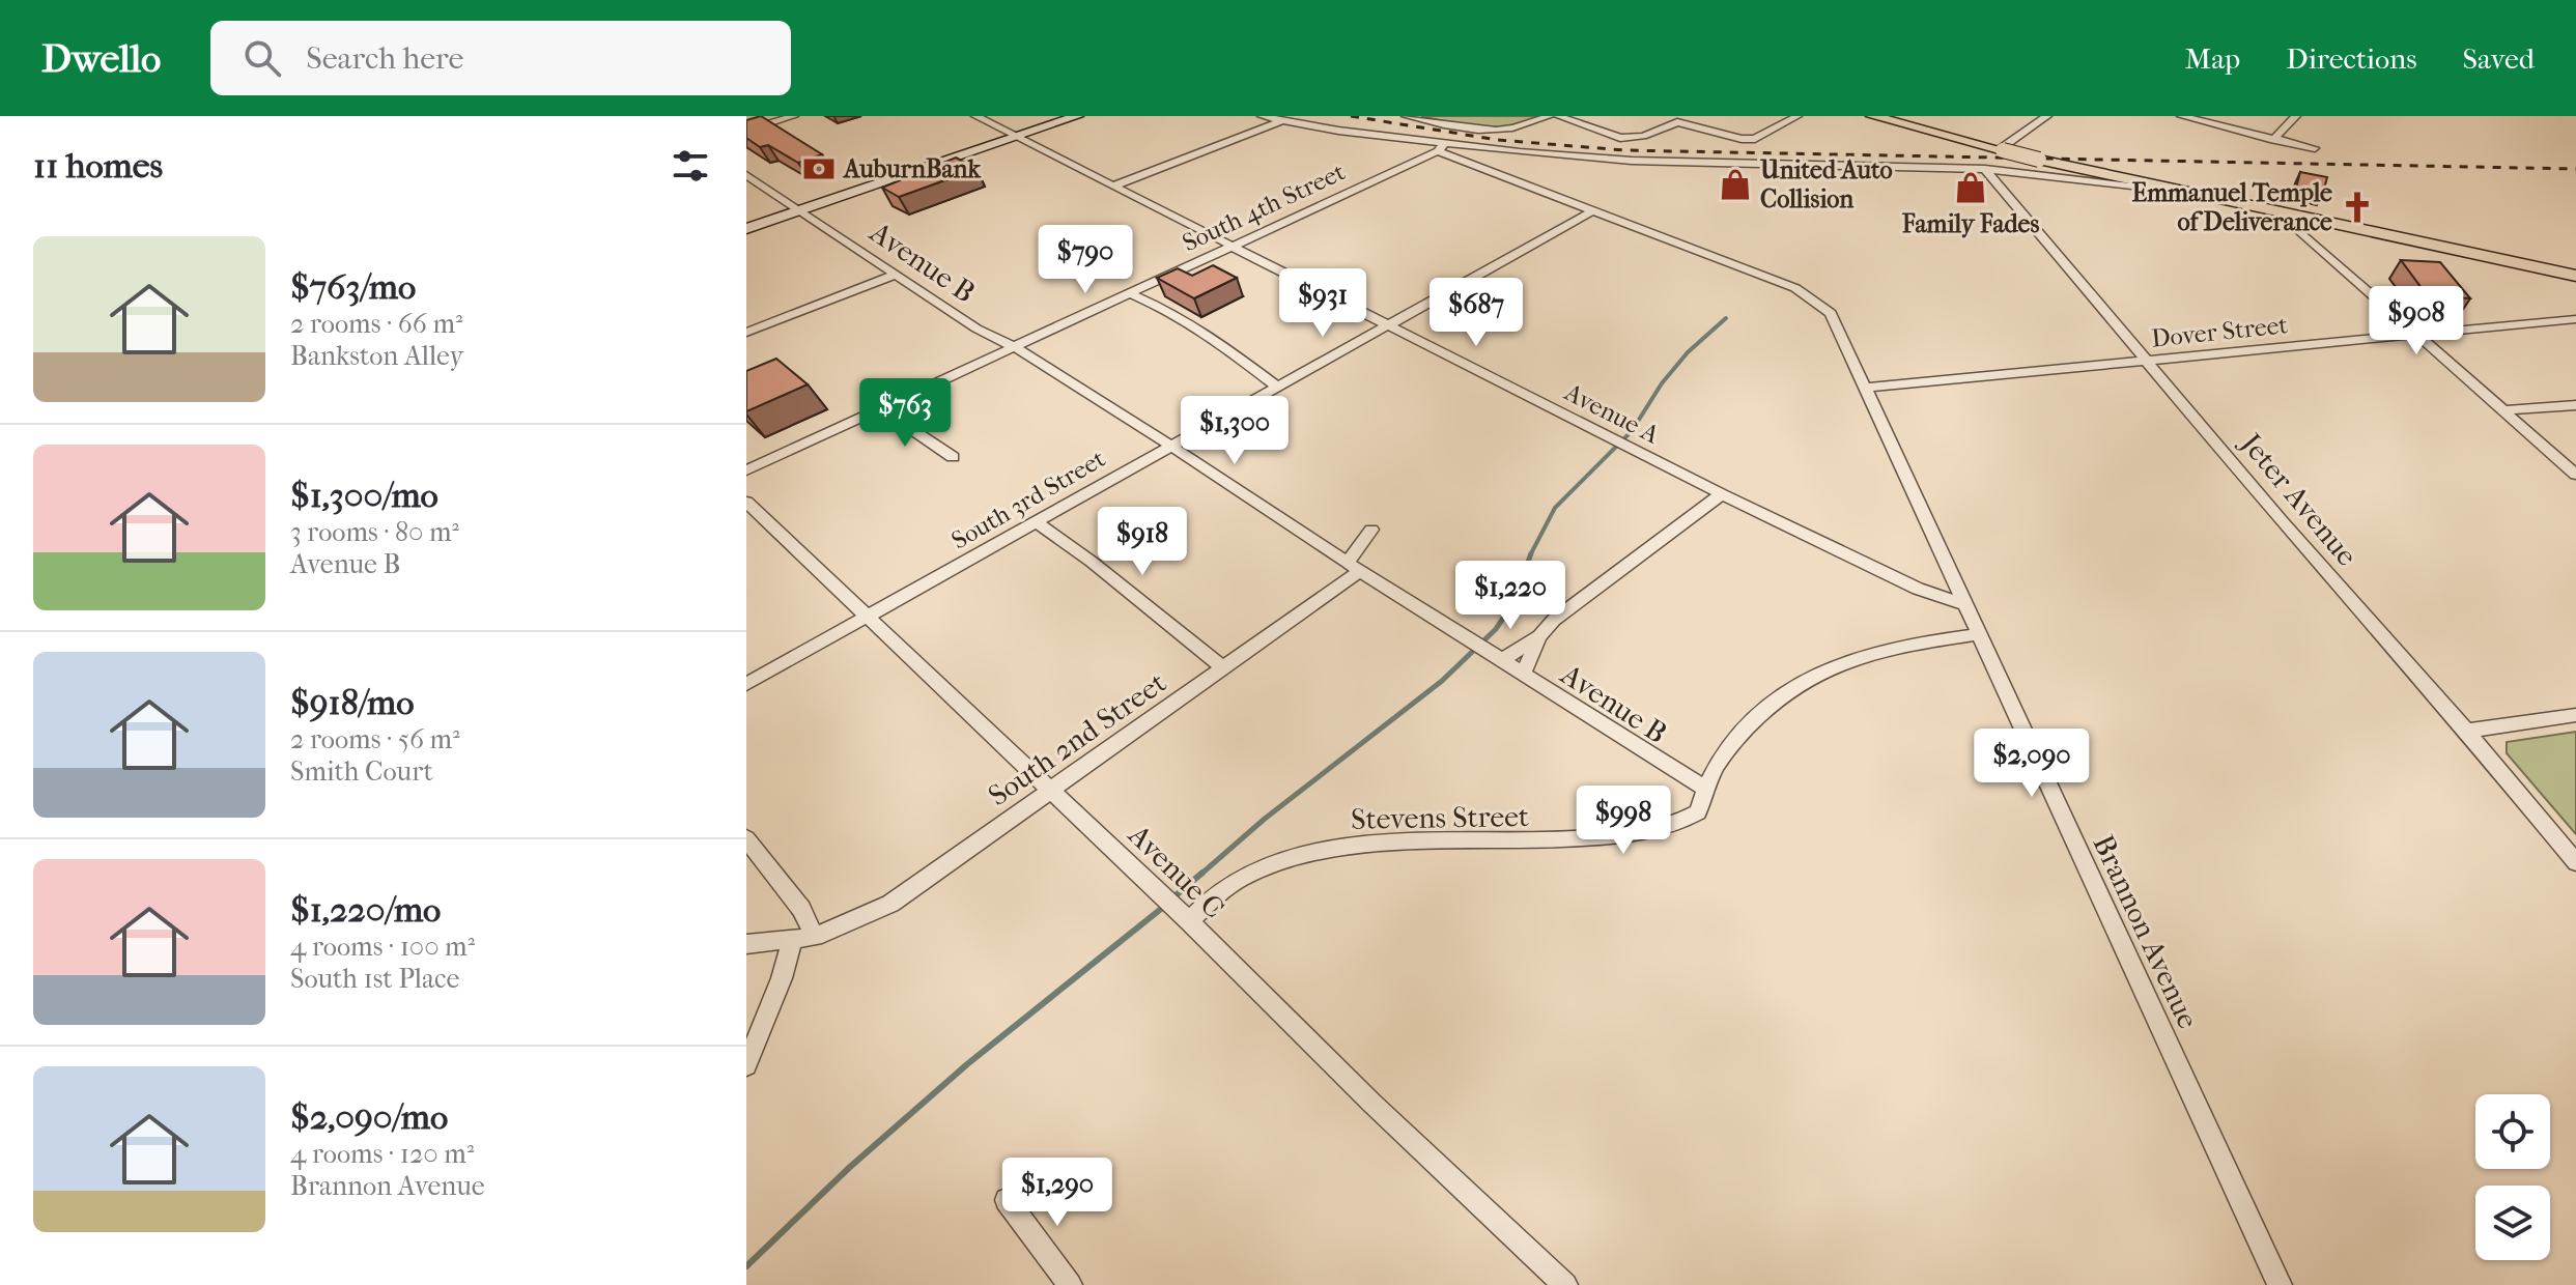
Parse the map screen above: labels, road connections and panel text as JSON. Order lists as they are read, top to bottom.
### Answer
{
  "streets": {
    "street": [
      "South 4th Street",
      "Avenue B",
      "Dover Street",
      "Avenue A",
      "South 3rd Street",
      "Jeter Avenue",
      "South 2nd Street",
      "Stevens Street",
      "Avenue C",
      "Brannon Avenue"
    ]
  },
  "crossings": [
    ["South 4th Street", "Avenue B"],
    ["South 4th Street", "Avenue A"],
    ["Avenue B", "South 3rd Street"],
    ["Avenue B", "South 2nd Street"],
    ["Avenue B", "Stevens Street"],
    ["Dover Street", "Jeter Avenue"],
    ["Dover Street", "Brannon Avenue"],
    ["Avenue A", "South 3rd Street"],
    ["Avenue A", "Brannon Avenue"],
    ["South 3rd Street", "Avenue C"],
    ["South 3rd Street", "Brannon Avenue"],
    ["South 2nd Street", "Avenue C"],
    ["Stevens Street", "Avenue C"],
    ["Stevens Street", "Brannon Avenue"]
  ],
  "places": {
    "bank": ["AuburnBank"],
    "shop": ["United Auto Collision", "Family Fades"],
    "church": ["Emmanuel Temple of Deliverance"]
  },
  "page": {
    "header": "Dwello",
    "search": "Search here",
    "nav": ["Map", "Directions", "Saved"],
    "heading": "11 homes",
    "list": [
      {
        "name": "$763/mo",
        "note": "2 rooms · 66 m² · Bankston Alley"
      },
      {
        "name": "$1,300/mo",
        "note": "3 rooms · 80 m² · Avenue B"
      },
      {
        "name": "$918/mo",
        "note": "2 rooms · 56 m² · Smith Court"
      },
      {
        "name": "$1,220/mo",
        "note": "4 rooms · 100 m² · South 1st Place"
      },
      {
        "name": "$2,090/mo",
        "note": "4 rooms · 120 m² · Brannon Avenue"
      }
    ],
    "price": [
      "$790",
      "$931",
      "$687",
      "$908",
      "$763",
      "$1,300",
      "$918",
      "$1,220",
      "$2,090",
      "$998",
      "$1,290"
    ]
  }
}
